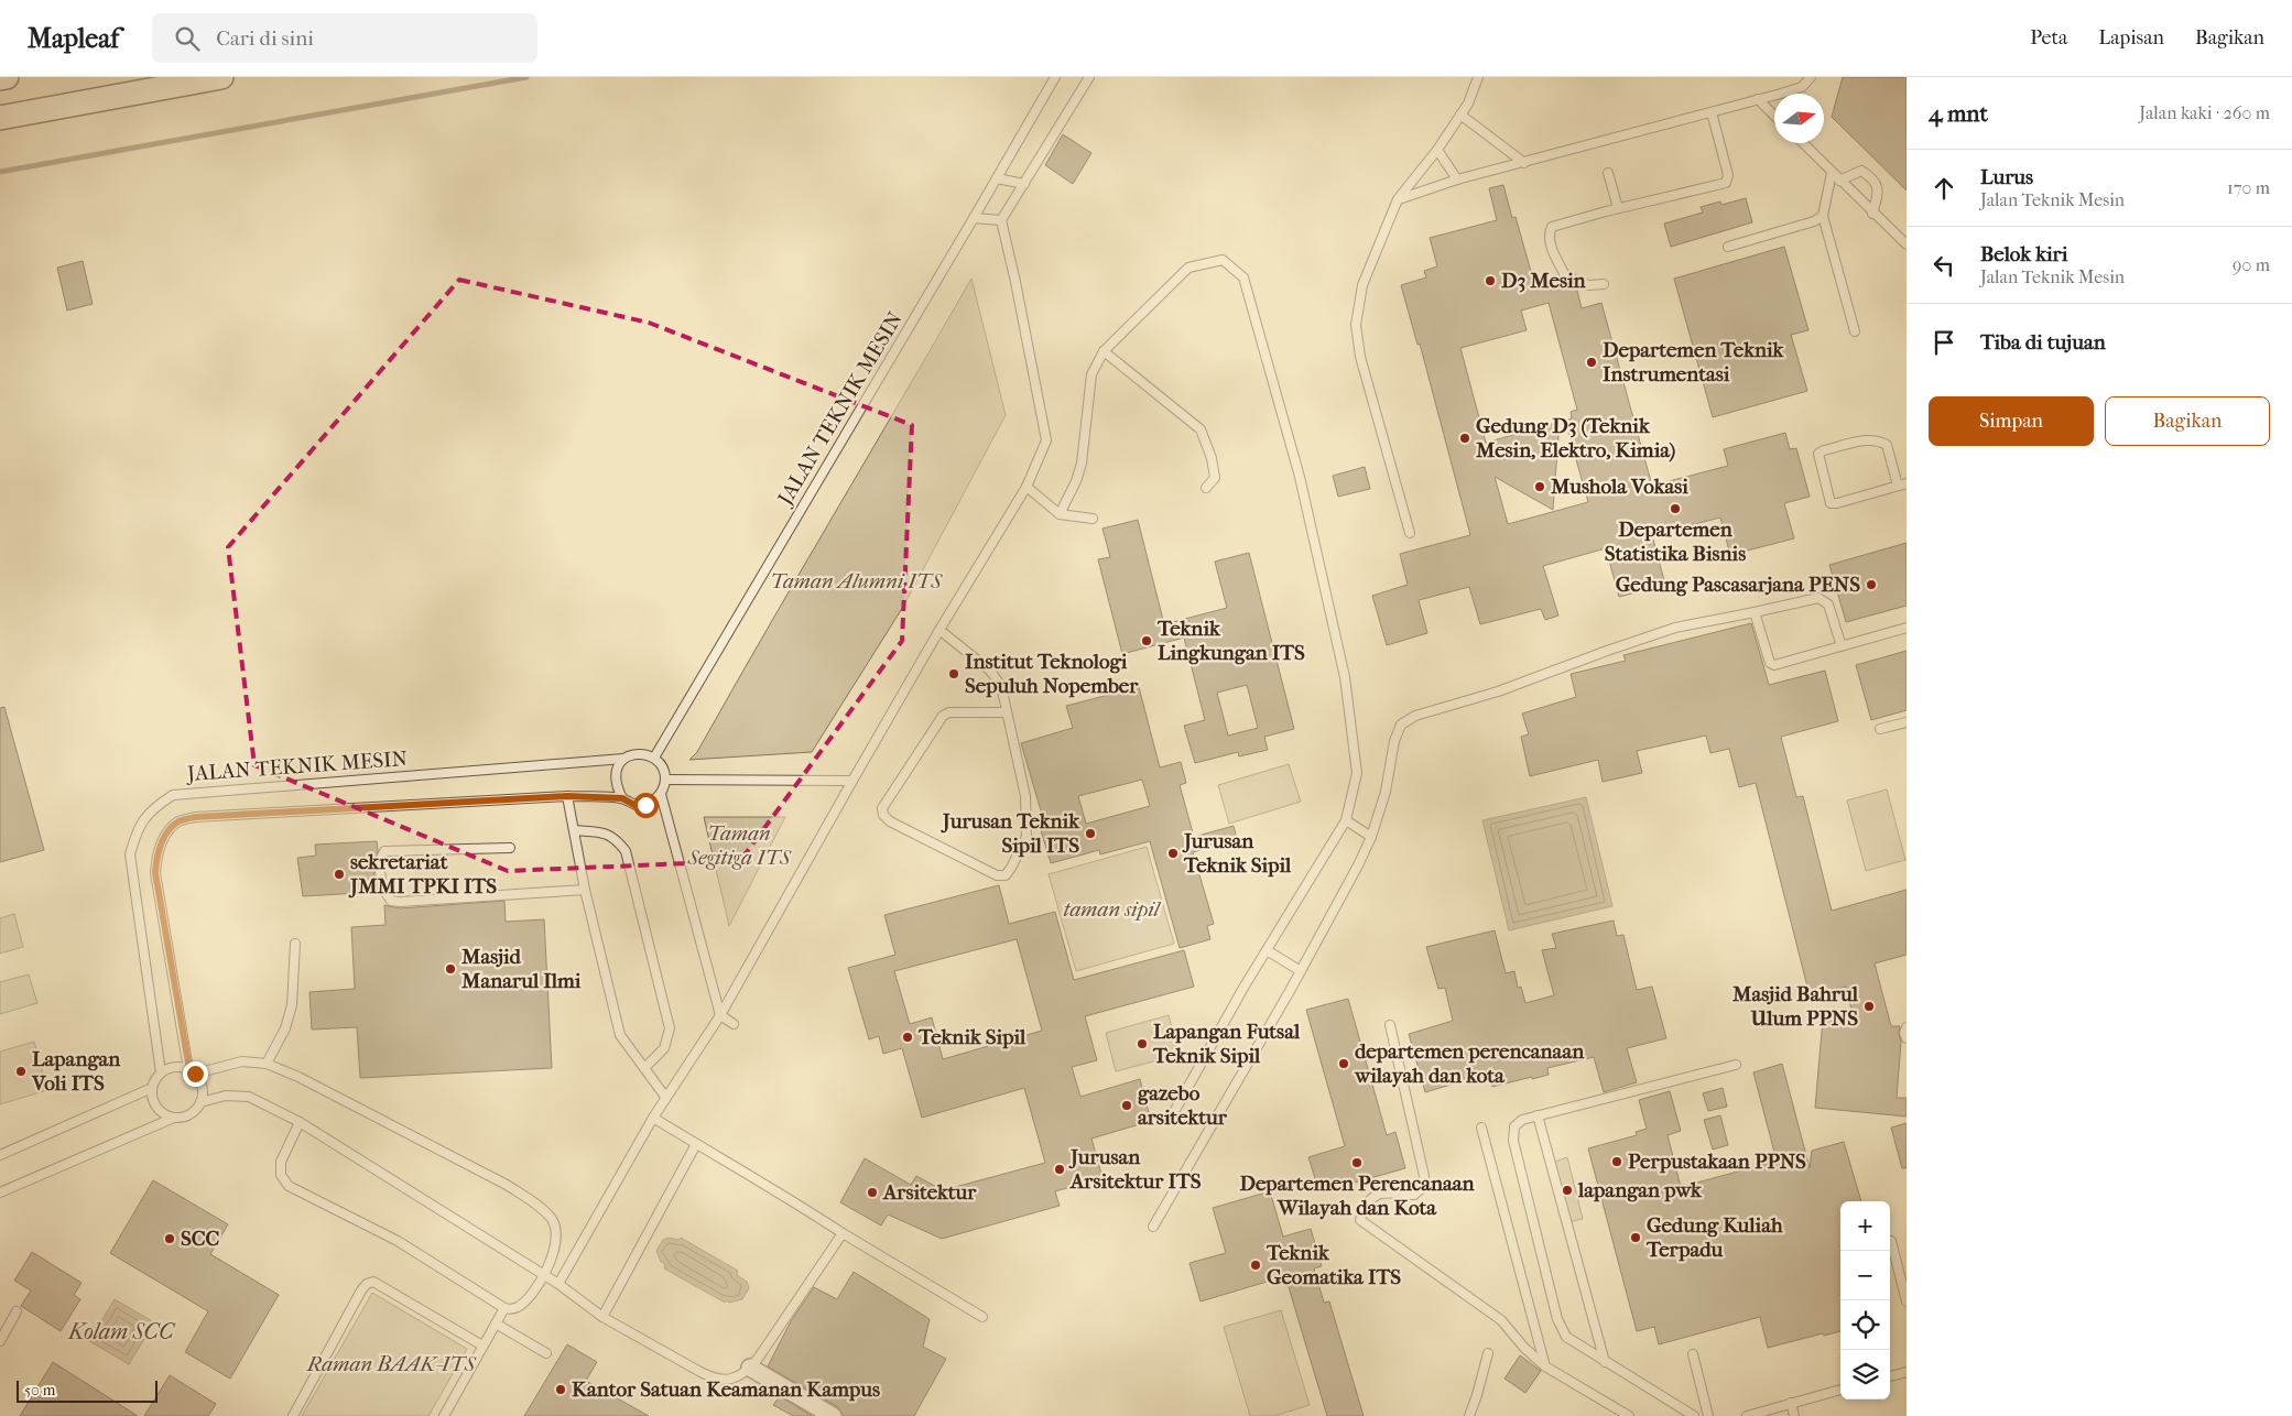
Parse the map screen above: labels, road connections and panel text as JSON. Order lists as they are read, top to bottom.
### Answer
{
  "streets": {
    "lane": ["JALAN TEKNIK MESIN"]
  },
  "water": ["Kolam SCC"],
  "parks": [
    "Taman Alumni ITS",
    "Taman Segitiga ITS",
    "taman sipil",
    "Raman BAAK-ITS"
  ],
  "places": [
    "D3 Mesin",
    "Departemen Teknik Instrumentasi",
    "Gedung D3 (Teknik Mesin, Elektro, Kimia)",
    "Mushola Vokasi",
    "Departemen Statistika Bisnis",
    "Gedung Pascasarjana PENS",
    "Teknik Lingkungan ITS",
    "Institut Teknologi Sepuluh Nopember",
    "Jurusan Teknik Sipil ITS",
    "Jurusan Teknik Sipil",
    "sekretariat JMMI TPKI ITS",
    "Masjid Manarul Ilmi",
    "Masjid Bahrul Ulum PPNS",
    "Teknik Sipil",
    "Lapangan Futsal Teknik Sipil",
    "departemen perencanaan wilayah dan kota",
    "Lapangan Voli ITS",
    "gazebo arsitektur",
    "Perpustakaan PPNS",
    "Departemen Perencanaan Wilayah dan Kota",
    "Jurusan Arsitektur ITS",
    "lapangan pwk",
    "Arsitektur",
    "Gedung Kuliah Terpadu",
    "SCC",
    "Teknik Geomatika ITS",
    "Kantor Satuan Keamanan Kampus"
  ],
  "scale_bar": "50 m",
  "north": "right",
  "page": {
    "header": "Mapleaf",
    "search": "Cari di sini",
    "nav": ["Peta", "Lapisan", "Bagikan"],
    "heading": ["4 mnt", "Jalan kaki · 260 m"],
    "list": [
      ["Lurus", "Jalan Teknik Mesin", "170 m"],
      ["Belok kiri", "Jalan Teknik Mesin", "90 m"],
      "Tiba di tujuan"
    ],
    "buttons": ["Simpan", "Bagikan"],
    "map_buttons": ["+", "−"],
    "scale": "50 m"
  }
}
